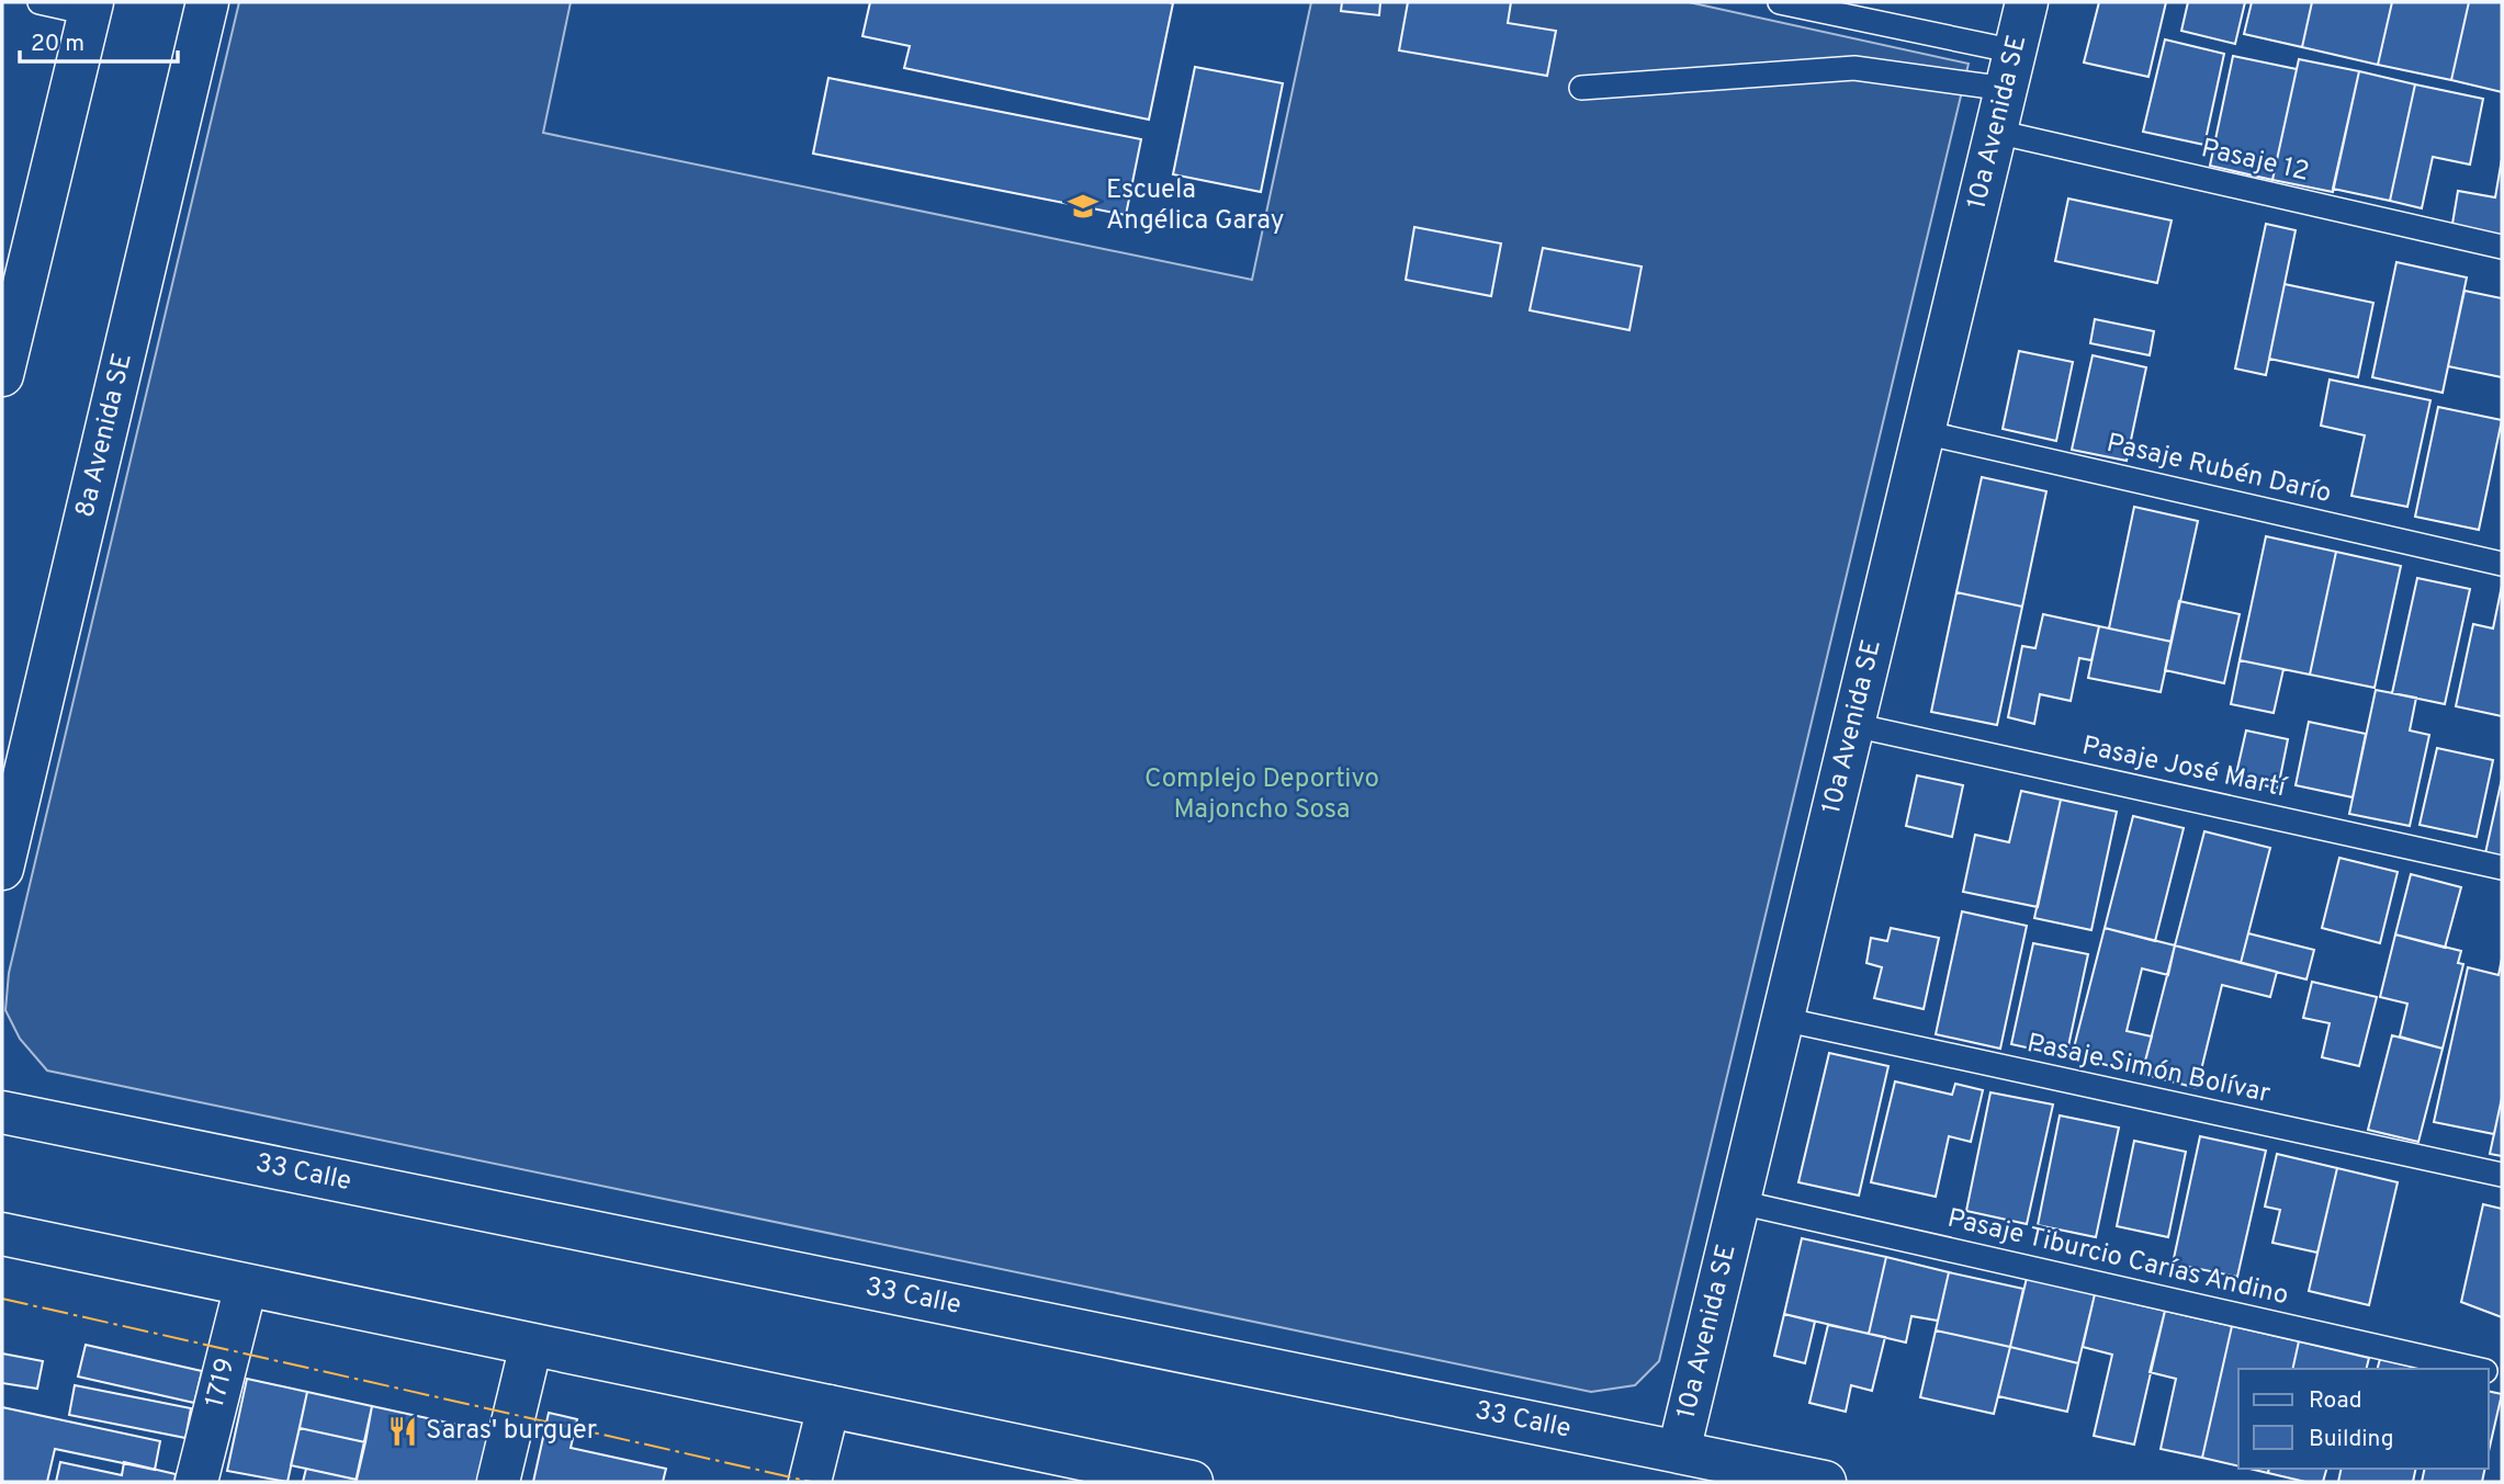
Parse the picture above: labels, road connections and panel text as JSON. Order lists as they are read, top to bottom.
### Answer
{
  "streets": {
    "street": [
      "10a Avenida SE",
      "8a Avenida SE",
      "33 Calle",
      "1719"
    ],
    "lane": [
      "Pasaje 12",
      "Pasaje Rubén Darío",
      "Pasaje José Martí",
      "Pasaje Simón Bolívar",
      "Pasaje Tiburcio Carías Andino"
    ]
  },
  "crossings": [
    ["10a Avenida SE", "Pasaje 12"],
    ["10a Avenida SE", "Pasaje Rubén Darío"],
    ["10a Avenida SE", "Pasaje José Martí"],
    ["10a Avenida SE", "Pasaje Simón Bolívar"],
    ["10a Avenida SE", "33 Calle"],
    ["10a Avenida SE", "Pasaje Tiburcio Carías Andino"]
  ],
  "parks": ["Complejo Deportivo Majoncho Sosa"],
  "places": {
    "school or university": ["Escuela Angélica Garay"],
    "restaurant": ["Saras' burguer"]
  },
  "legend": ["Road", "Building"],
  "scale_bar": "20 m"
}
